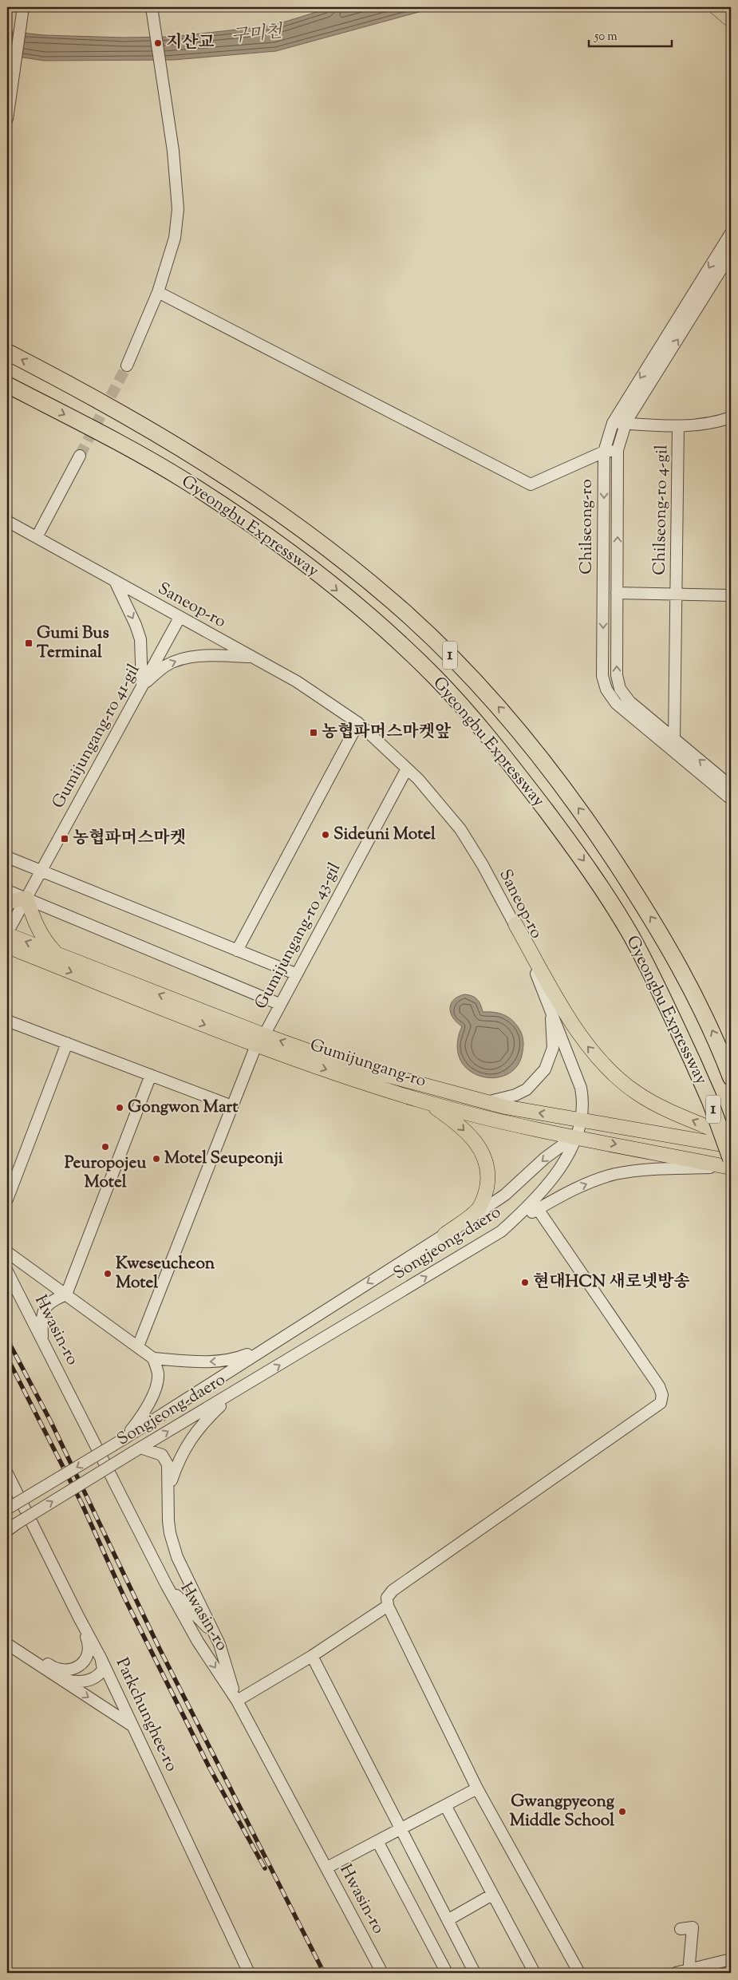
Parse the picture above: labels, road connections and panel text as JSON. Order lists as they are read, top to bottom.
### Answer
{
  "streets": {
    "highway": ["Gyeongbu Expressway", "1"],
    "main road": ["Gumijungang-ro"],
    "street": [
      "Chilseong-ro 4-gil",
      "Chilseong-ro",
      "Saneop-ro",
      "Gumijungang-ro 41-gil",
      "Gumijungang-ro 43-gil",
      "Songjeong-daero",
      "Hwasin-ro",
      "Parkchunghee-ro"
    ]
  },
  "crossings": [
    ["Chilseong-ro 4-gil", "Chilseong-ro"],
    ["Gyeongbu Expressway", "Gumijungang-ro"],
    ["Saneop-ro", "Gumijungang-ro 41-gil"],
    ["Saneop-ro", "Gumijungang-ro 43-gil"],
    ["Saneop-ro", "Gumijungang-ro"],
    ["Saneop-ro", "Songjeong-daero"],
    ["Gumijungang-ro 41-gil", "Gumijungang-ro"],
    ["Gumijungang-ro 43-gil", "Gumijungang-ro"],
    ["Gumijungang-ro", "Songjeong-daero"]
  ],
  "water": ["구미천"],
  "places": {
    "other": [
      "지산교",
      "Sideuni Motel",
      "Gongwon Mart",
      "Peuropojeu Motel",
      "Motel Seupeonji",
      "Kweseucheon Motel",
      "현대HCN 새로넷방송",
      "Gwangpyeong Middle School"
    ],
    "transit": ["Gumi Bus Terminal", "농협파머스마켓앞", "농협파머스마켓"]
  },
  "scale_bar": "50 m"
}
